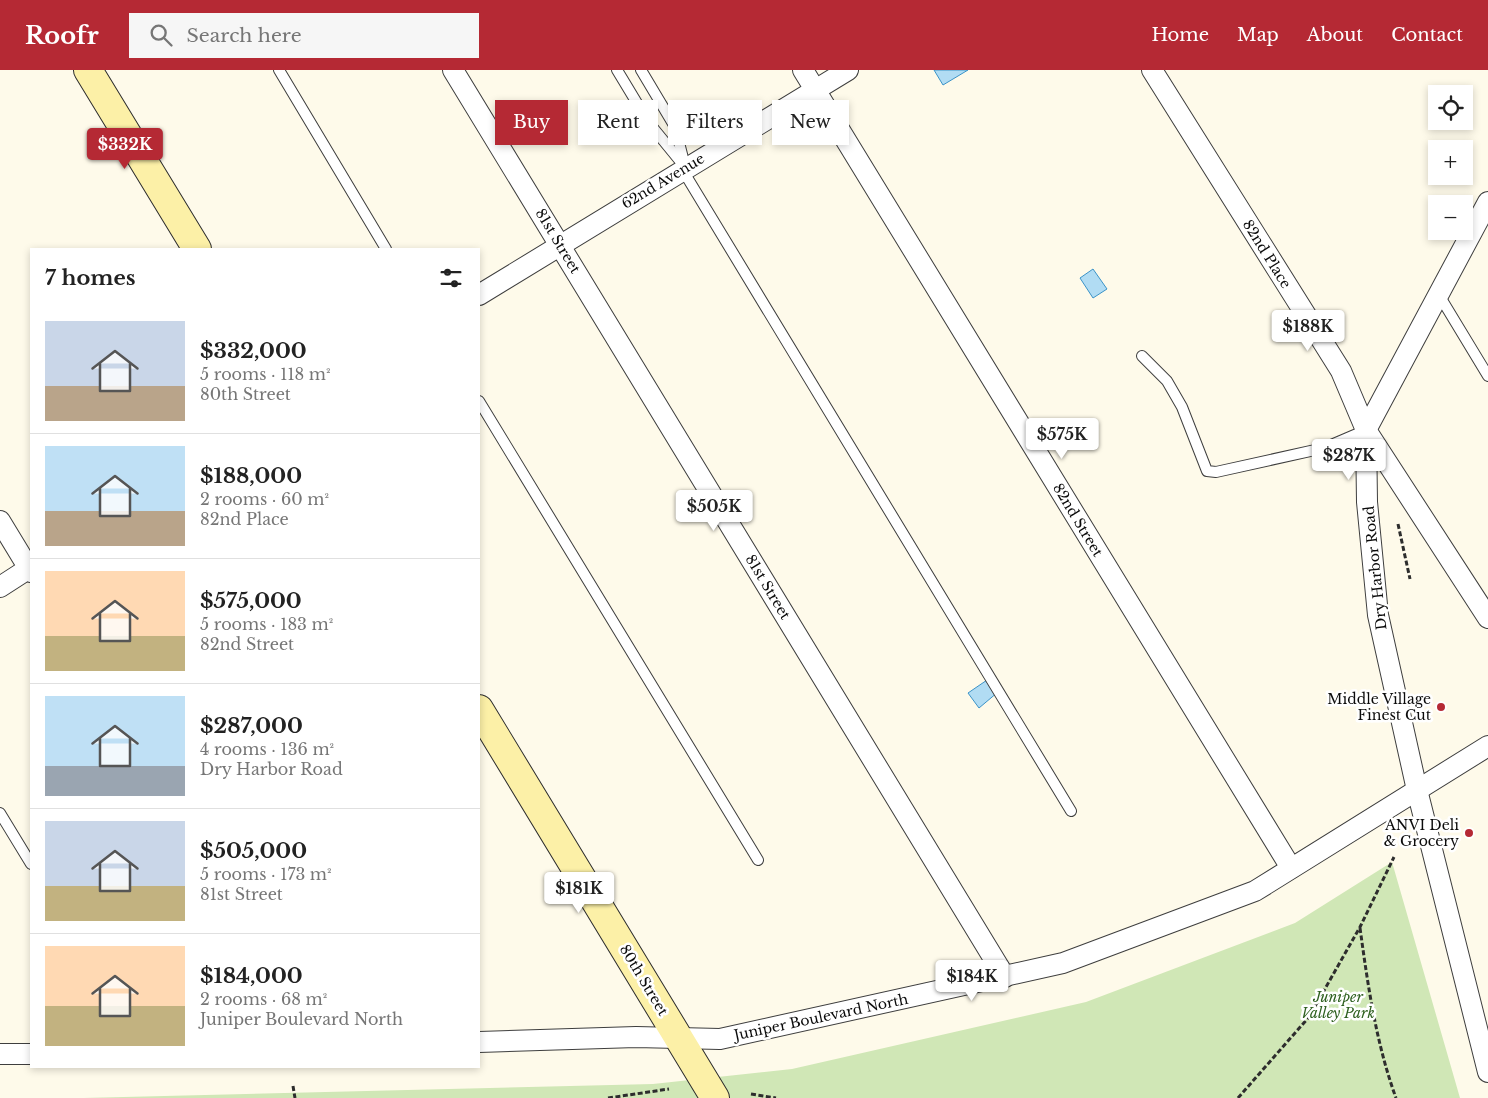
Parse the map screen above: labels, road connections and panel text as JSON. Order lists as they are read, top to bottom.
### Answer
{
  "streets": {
    "street": [
      "62nd Avenue",
      "81st Street",
      "82nd Place",
      "82nd Street",
      "Dry Harbor Road",
      "80th Street",
      "Juniper Boulevard North"
    ]
  },
  "crossings": [
    ["62nd Avenue", "81st Street"],
    ["62nd Avenue", "82nd Street"],
    ["81st Street", "Juniper Boulevard North"],
    ["82nd Place", "Dry Harbor Road"],
    ["82nd Street", "Juniper Boulevard North"],
    ["Dry Harbor Road", "Juniper Boulevard North"],
    ["80th Street", "Juniper Boulevard North"]
  ],
  "parks": ["Juniper Valley Park"],
  "places": ["Middle Village Finest Cut", "ANVI Deli & Grocery"],
  "page": {
    "header": "Roofr",
    "search": "Search here",
    "nav": [
      "Home",
      "Map",
      "About",
      "Contact"
    ],
    "map_buttons": ["+", "−"],
    "chip": [
      "Buy",
      "Rent",
      "Filters",
      "New"
    ],
    "price": [
      "$332K",
      "$188K",
      "$575K",
      "$287K",
      "$505K",
      "$181K",
      "$184K"
    ],
    "heading": "7 homes",
    "list": [
      {
        "name": "$332,000",
        "note": "5 rooms · 118 m² · 80th Street"
      },
      {
        "name": "$188,000",
        "note": "2 rooms · 60 m² · 82nd Place"
      },
      {
        "name": "$575,000",
        "note": "5 rooms · 183 m² · 82nd Street"
      },
      {
        "name": "$287,000",
        "note": "4 rooms · 136 m² · Dry Harbor Road"
      },
      {
        "name": "$505,000",
        "note": "5 rooms · 173 m² · 81st Street"
      },
      {
        "name": "$184,000",
        "note": "2 rooms · 68 m² · Juniper Boulevard North"
      }
    ]
  }
}
